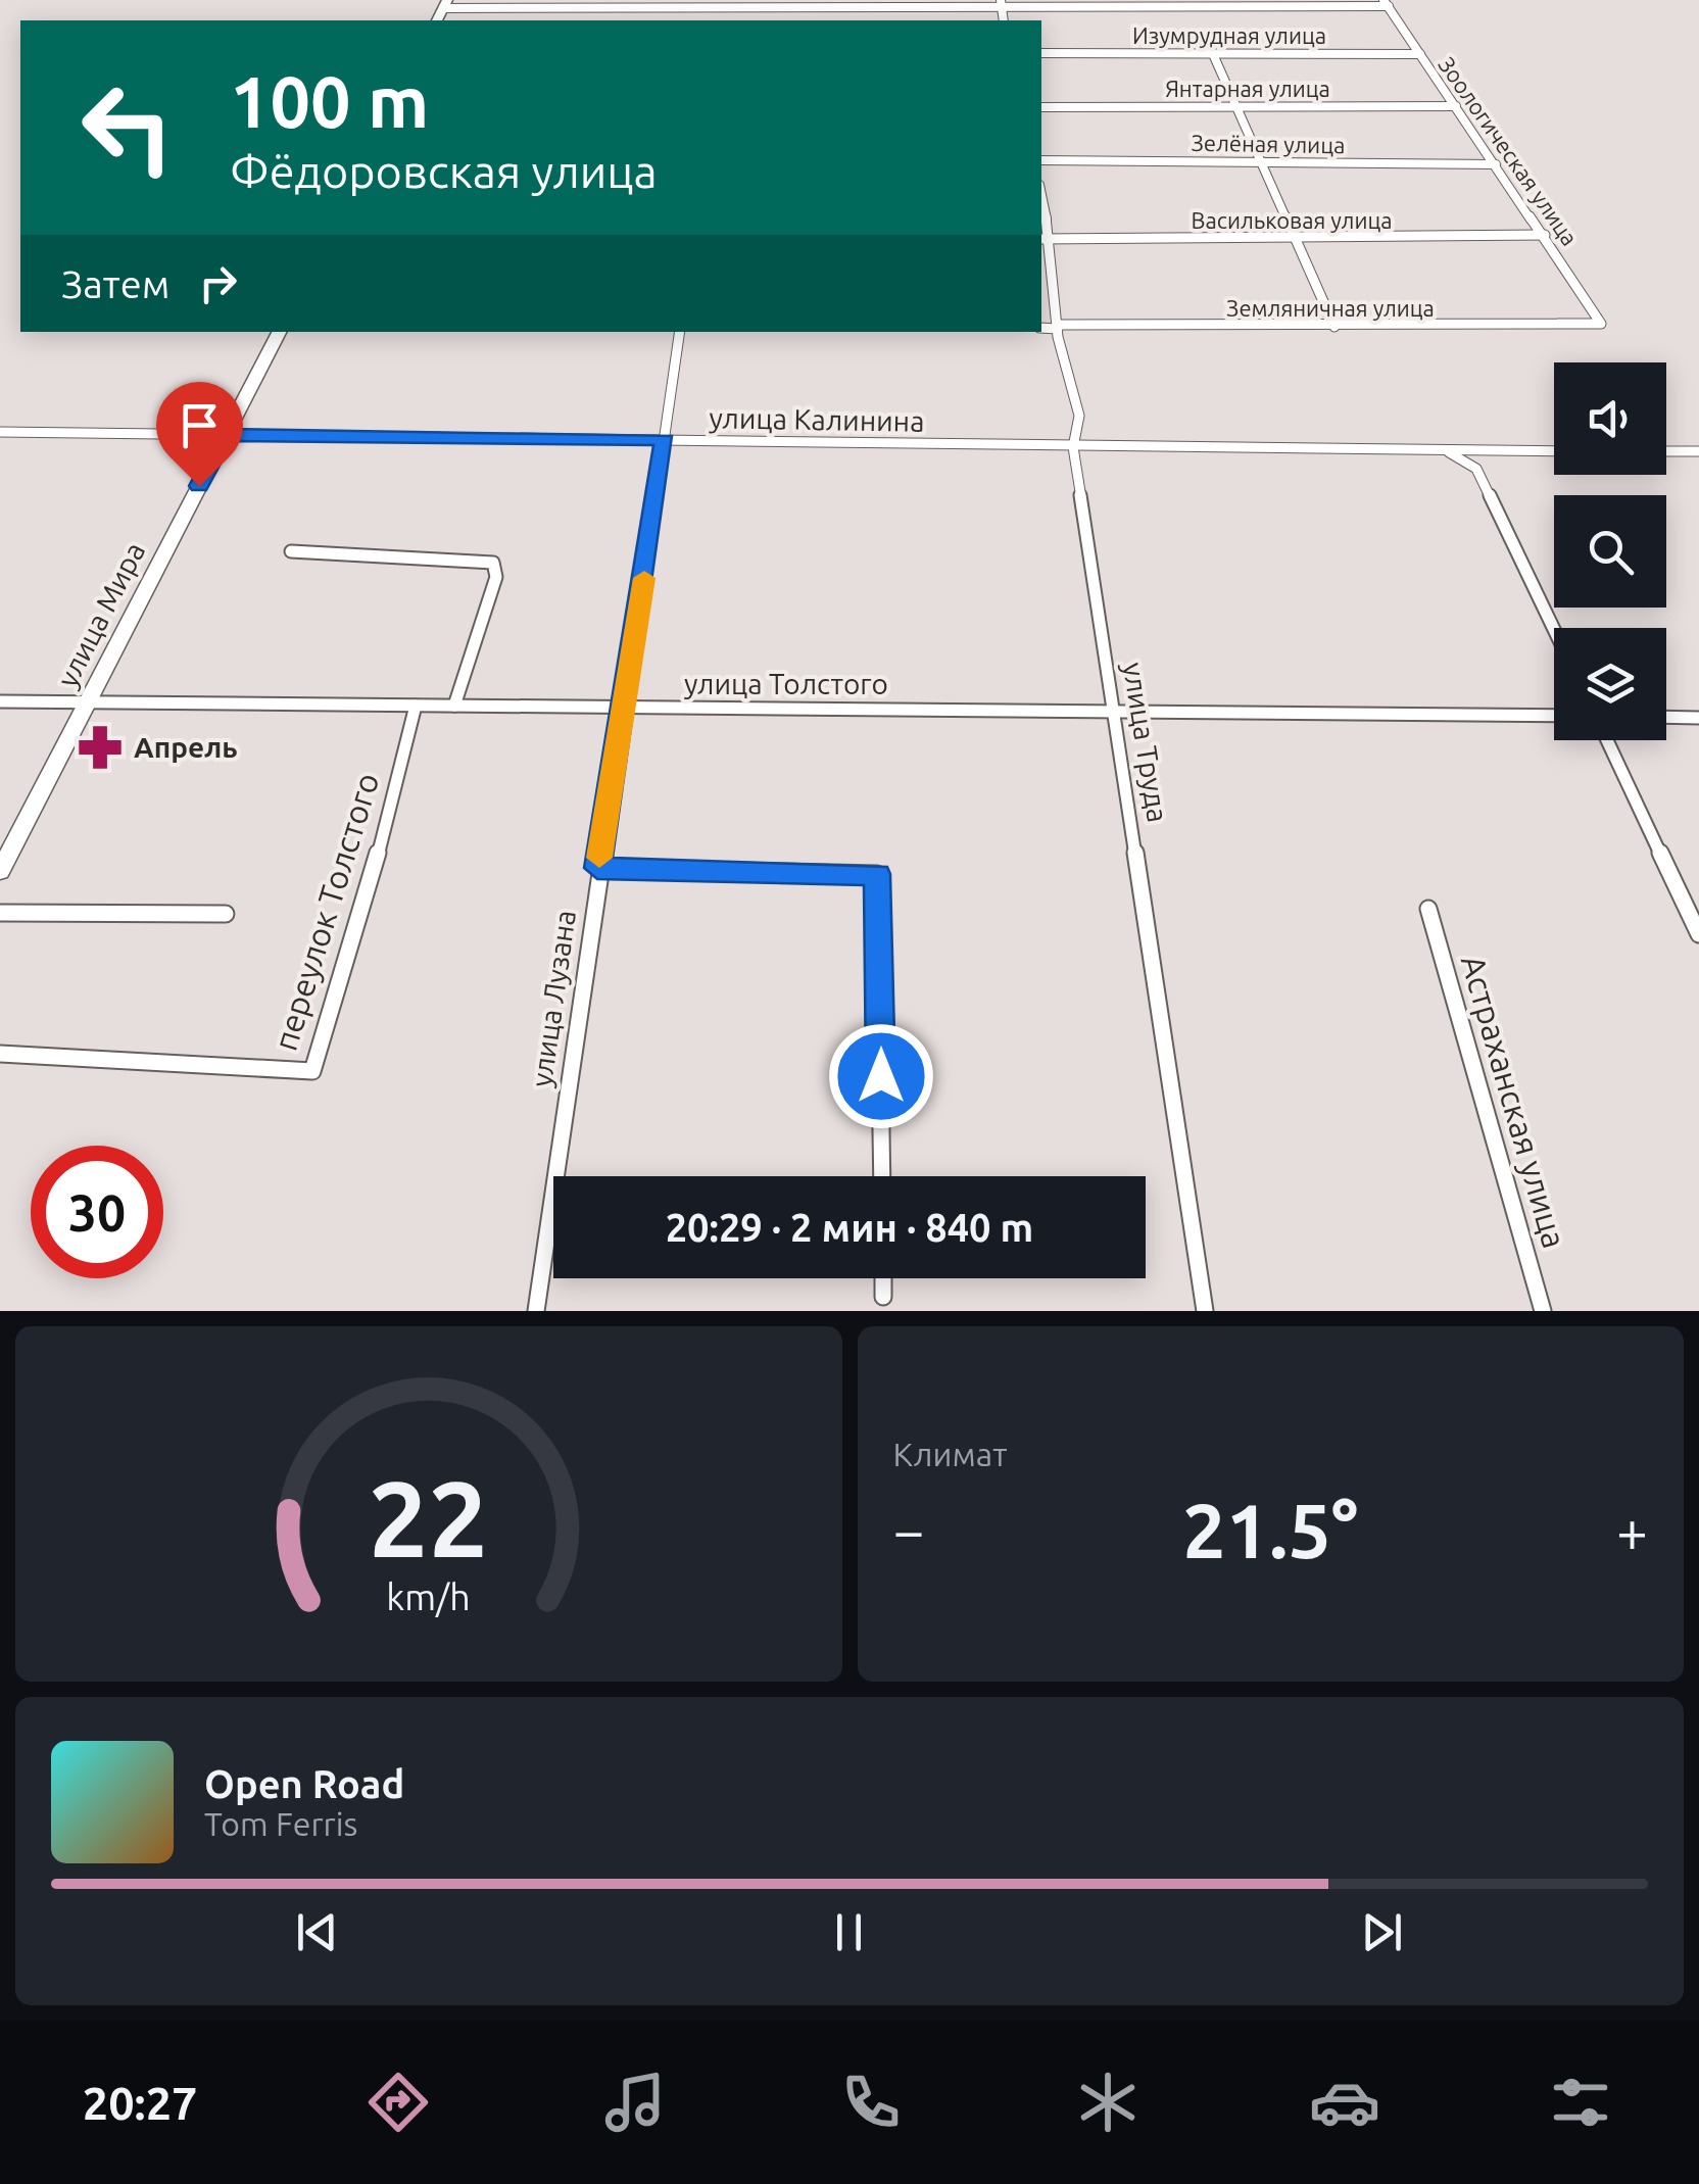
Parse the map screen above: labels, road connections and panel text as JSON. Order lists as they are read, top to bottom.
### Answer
{
  "streets": {
    "main road": ["улица Мира"],
    "street": [
      "Изумрудная улица",
      "Янтарная улица",
      "Зелёная улица",
      "Зоологическая улица",
      "Васильковая улица",
      "Земляничная улица",
      "улица Калинина",
      "улица Толстого",
      "улица Труда",
      "переулок Толстого",
      "улица Лузана",
      "Астраханская улица"
    ]
  },
  "crossings": [
    ["Изумрудная улица", "Зоологическая улица"],
    ["Янтарная улица", "Зоологическая улица"],
    ["Зелёная улица", "Зоологическая улица"],
    ["Зоологическая улица", "Васильковая улица"],
    ["Зоологическая улица", "Земляничная улица"],
    ["Васильковая улица", "улица Труда"],
    ["Земляничная улица", "улица Труда"],
    ["улица Калинина", "улица Мира"],
    ["улица Калинина", "улица Труда"],
    ["улица Калинина", "улица Лузана"],
    ["улица Мира", "улица Толстого"],
    ["улица Толстого", "улица Труда"],
    ["улица Толстого", "переулок Толстого"],
    ["улица Толстого", "улица Лузана"]
  ],
  "places": {
    "pharmacy": ["Апрель"]
  },
  "page": {
    "turn": ["100 m", "Фёдоровская улица"],
    "then": "Затем",
    "limit": "30",
    "trip": "20:29 · 2 мин · 840 m",
    "tile": "Климат",
    "heat": ["−", "21.5°", "+"],
    "song": ["Open Road", "Tom Ferris"],
    "tabs": "20:27",
    "gauge": ["22", "km/h"]
  }
}
